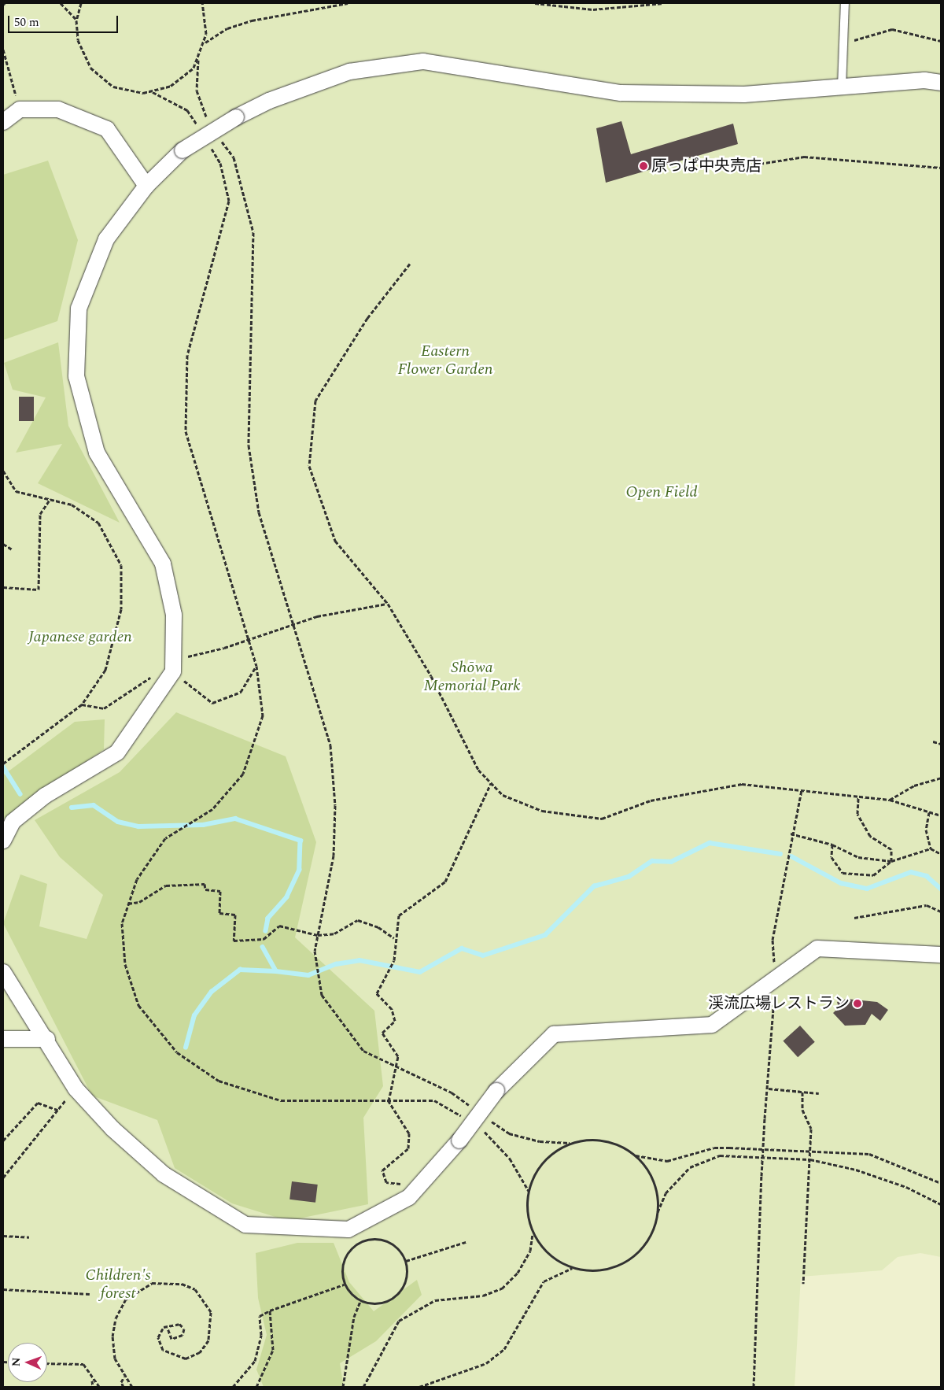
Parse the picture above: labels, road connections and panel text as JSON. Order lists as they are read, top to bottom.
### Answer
{
  "parks": [
    "Eastern Flower Garden",
    "Open Field",
    "Japanese garden",
    "Shōwa Memorial Park",
    "Children's forest"
  ],
  "places": ["原っぱ中央売店", "渓流広場レストラン"],
  "scale_bar": "50 m",
  "north": "left"
}
